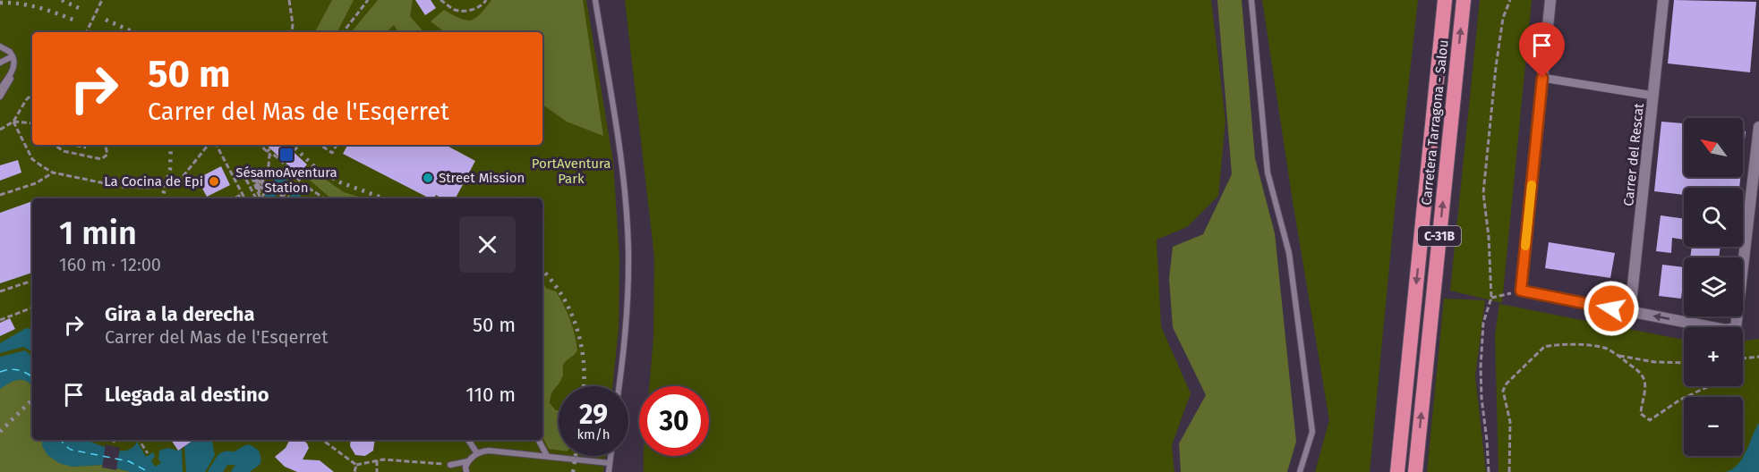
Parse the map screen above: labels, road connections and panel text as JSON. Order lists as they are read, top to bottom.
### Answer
{
  "streets": {
    "highway": ["Carretera Tarragona - Salou", "C-31B"],
    "street": ["Carrer del Rescat"]
  },
  "parks": ["PortAventura Park"],
  "places": {
    "transit": ["SésamoAventura Station"],
    "other": ["Street Mission", "La Cocina de Epi"]
  },
  "north": "top left",
  "page": {
    "turn": ["50 m", "Carrer del Mas de l'Esqerret"],
    "map_buttons": ["+", "−"],
    "heading": ["1 min", "160 m · 12:00"],
    "list": [
      {
        "name": "Gira a la derecha",
        "note": "Carrer del Mas de l'Esqerret",
        "value": "50 m"
      },
      {
        "name": "Llegada al destino",
        "value": "110 m"
      }
    ],
    "speed": "29 km/h",
    "limit": "30"
  }
}
